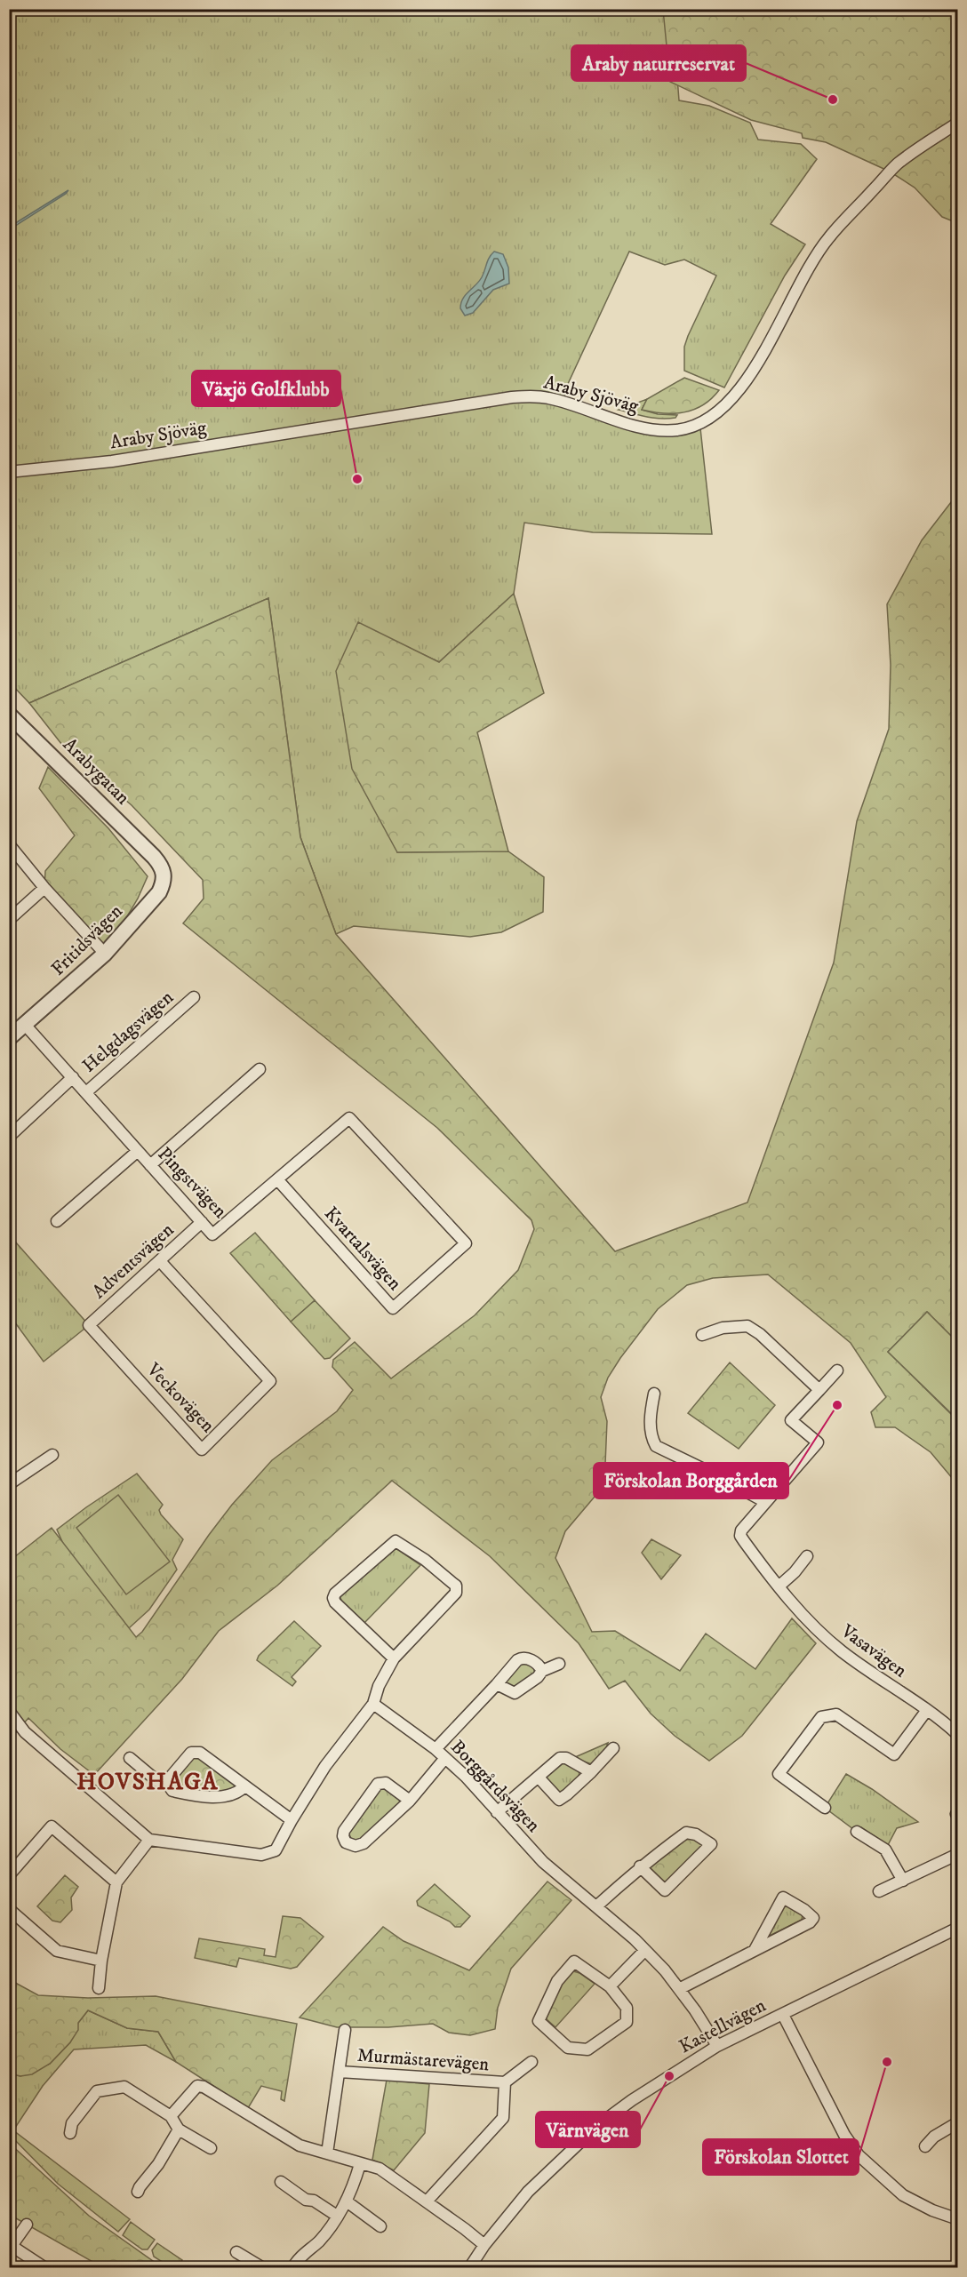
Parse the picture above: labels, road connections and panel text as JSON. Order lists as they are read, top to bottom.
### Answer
{
  "streets": {
    "street": [
      "Araby Sjöväg",
      "Arabygatan",
      "Fritidsvägen",
      "Helgdagsvägen",
      "Pingstvägen",
      "Kvartalsvägen",
      "Adventsvägen",
      "Veckovägen",
      "Vasavägen",
      "Borggårdsvägen",
      "Kastellvägen",
      "Murmästarevägen"
    ]
  },
  "crossings": [
    ["Arabygatan", "Fritidsvägen"],
    ["Fritidsvägen", "Pingstvägen"],
    ["Helgdagsvägen", "Pingstvägen"],
    ["Pingstvägen", "Kvartalsvägen"],
    ["Pingstvägen", "Adventsvägen"],
    ["Adventsvägen", "Veckovägen"],
    ["Borggårdsvägen", "Kastellvägen"]
  ],
  "districts": ["HOVSHAGA"],
  "places": [
    "Araby naturreservat",
    "Växjö Golfklubb",
    "Förskolan Borggården",
    "Förskolan Slottet",
    "Värnvägen"
  ]
}
